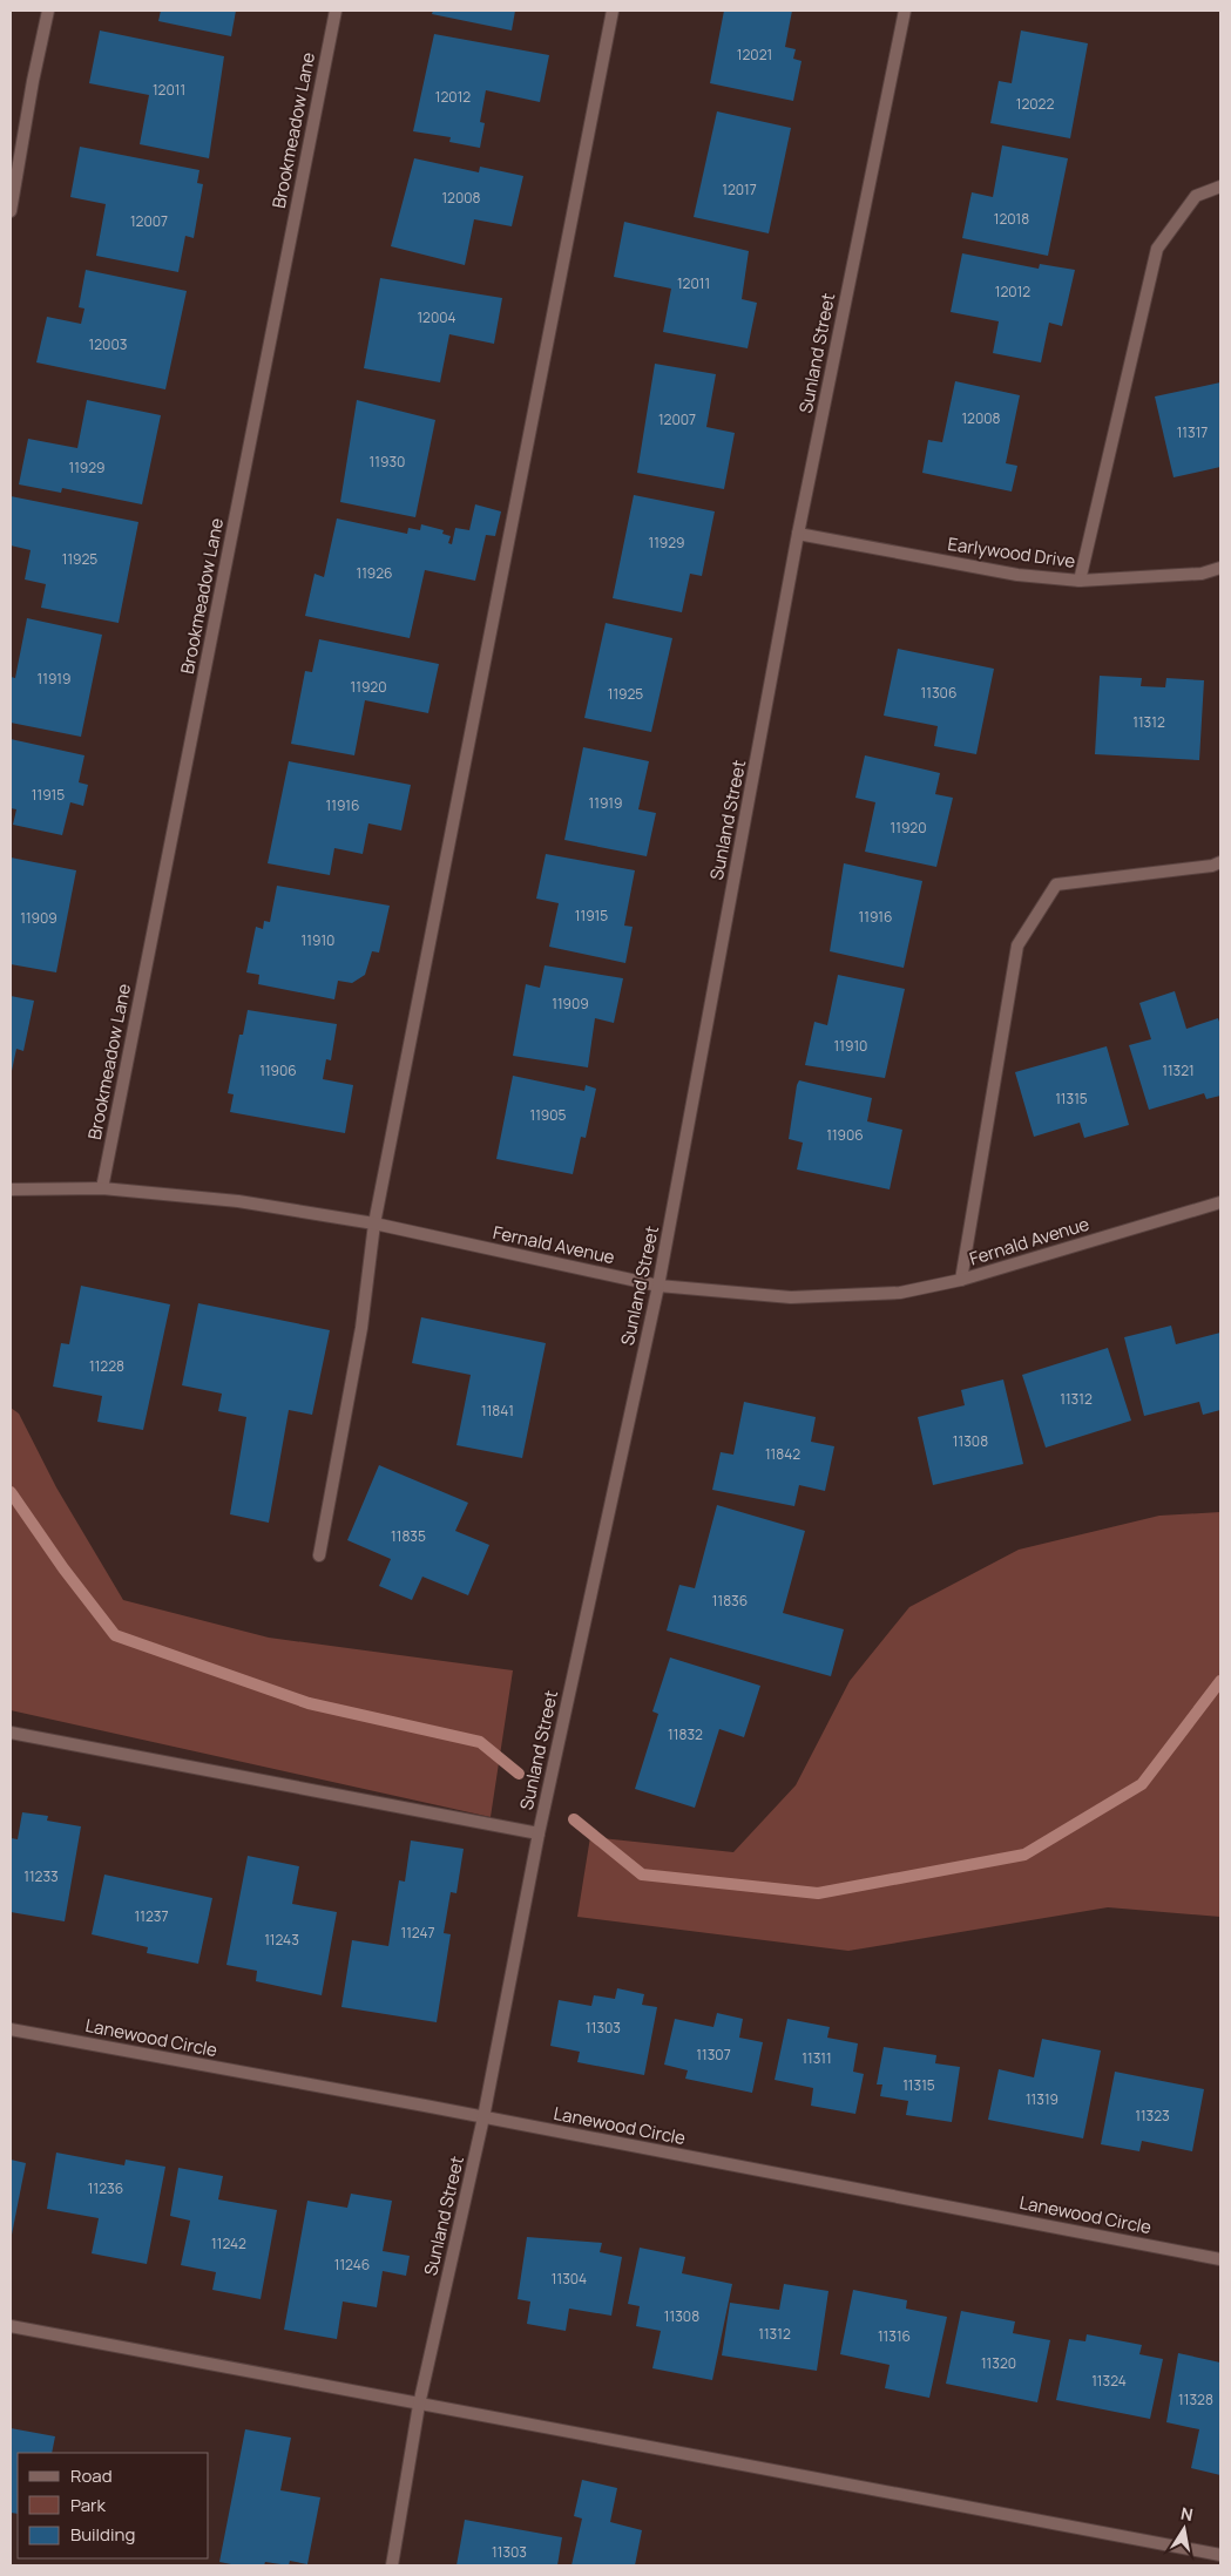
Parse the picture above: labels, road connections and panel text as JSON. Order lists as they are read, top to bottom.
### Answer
{
  "streets": {
    "street": [
      "Brookmeadow Lane",
      "Sunland Street",
      "Earlywood Drive",
      "Fernald Avenue",
      "Lanewood Circle"
    ]
  },
  "crossings": [
    ["Brookmeadow Lane", "Fernald Avenue"],
    ["Sunland Street", "Earlywood Drive"],
    ["Sunland Street", "Fernald Avenue"],
    ["Sunland Street", "Lanewood Circle"]
  ],
  "house_numbers": [
    "12021",
    "12011",
    "12012",
    "12022",
    "12017",
    "12008",
    "12018",
    "12007",
    "12011",
    "12012",
    "12004",
    "12003",
    "12008",
    "12007",
    "11317",
    "11930",
    "11929",
    "11929",
    "11925",
    "11926",
    "11919",
    "11920",
    "11306",
    "11925",
    "11312",
    "11915",
    "11919",
    "11916",
    "11920",
    "11915",
    "11916",
    "11909",
    "11910",
    "11909",
    "11910",
    "11906",
    "11321",
    "11315",
    "11905",
    "11906",
    "11228",
    "11312",
    "11841",
    "11308",
    "11842",
    "11835",
    "11836",
    "11832",
    "11233",
    "11237",
    "11247",
    "11243",
    "11303",
    "11307",
    "11311",
    "11315",
    "11319",
    "11323",
    "11236",
    "11242",
    "11246",
    "11304",
    "11308",
    "11312",
    "11316",
    "11320",
    "11324",
    "11328",
    "11303"
  ],
  "legend": ["Road", "Park", "Building"],
  "north": "top"
}
